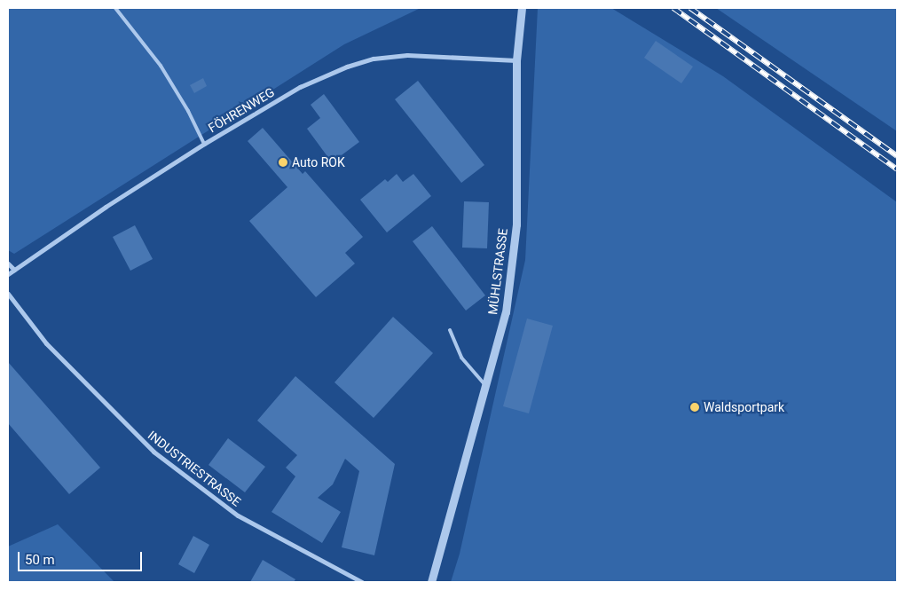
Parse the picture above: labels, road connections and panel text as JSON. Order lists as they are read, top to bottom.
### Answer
{
  "streets": {
    "street": ["FÖHRENWEG", "MÜHLSTRASSE", "INDUSTRIESTRASSE"]
  },
  "crossings": [
    ["FÖHRENWEG", "MÜHLSTRASSE"]
  ],
  "places": ["Auto ROK", "Waldsportpark"],
  "scale_bar": "50 m"
}
